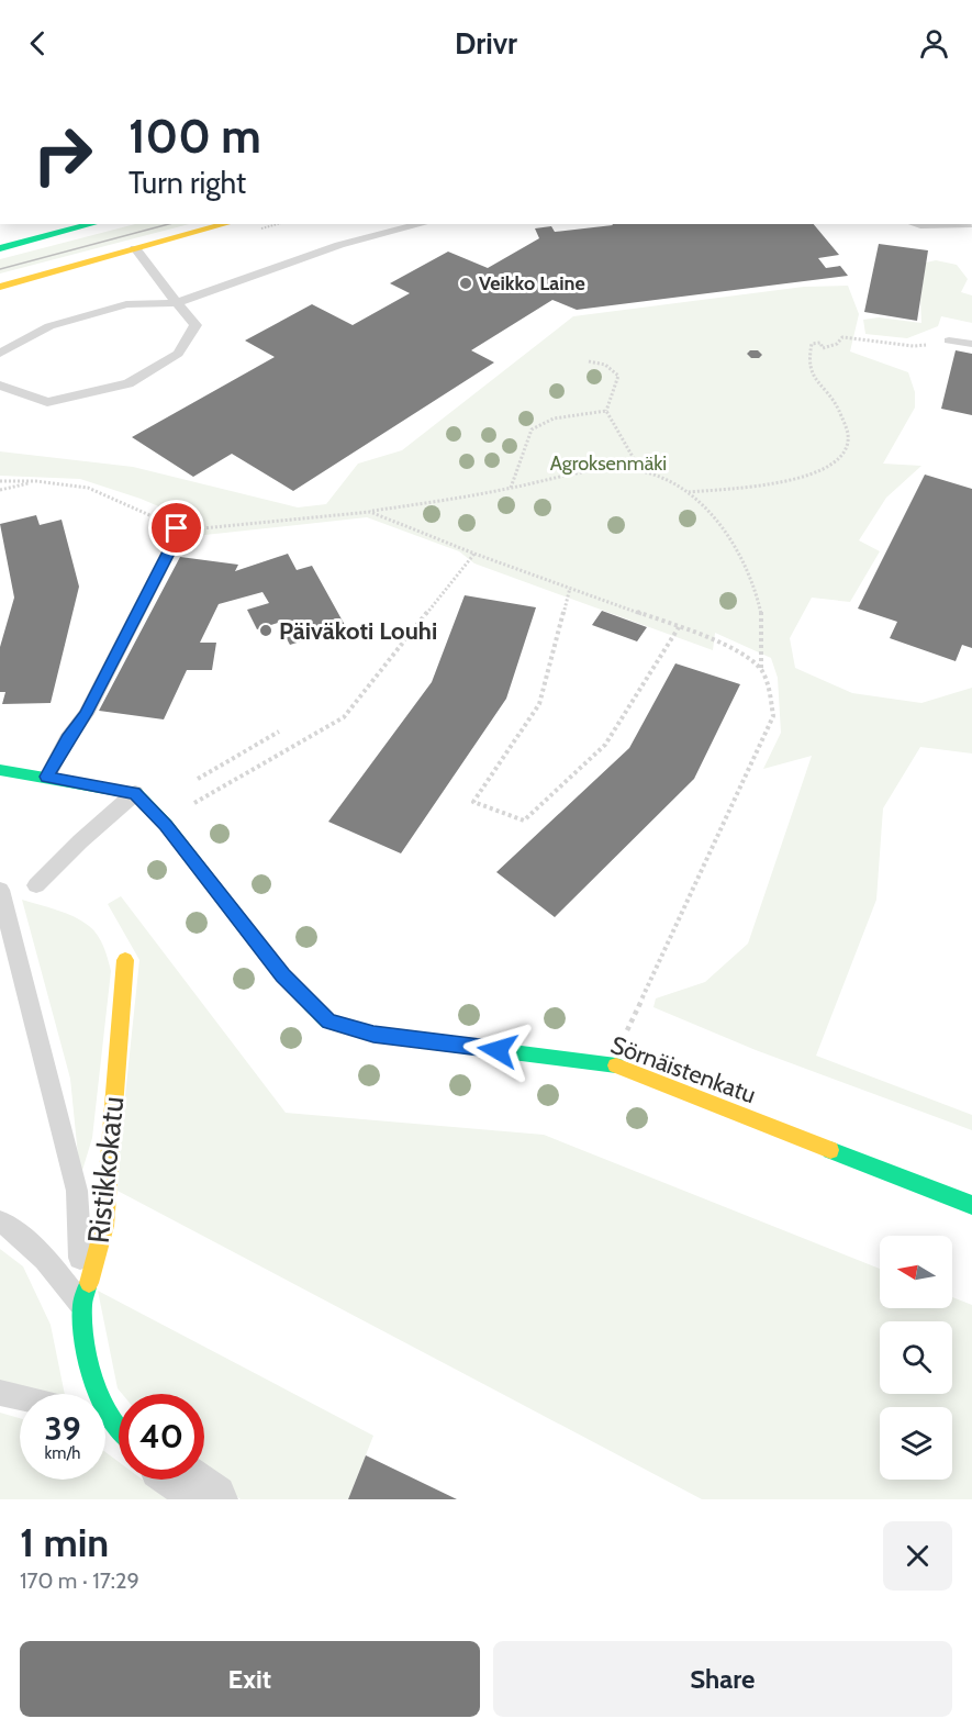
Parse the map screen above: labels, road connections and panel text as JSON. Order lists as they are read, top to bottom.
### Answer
{
  "streets": {
    "street": ["Sörnäistenkatu", "Ristikkokatu"]
  },
  "parks": ["Agroksenmäki"],
  "places": ["Veikko Laine", "Päiväkoti Louhi"],
  "north": "left",
  "page": {
    "header": "Drivr",
    "turn": ["100 m", "Turn right"],
    "speed": "39 km/h",
    "limit": "40",
    "heading": ["1 min", "170 m · 17:29"],
    "buttons": ["Exit", "Share"]
  }
}
